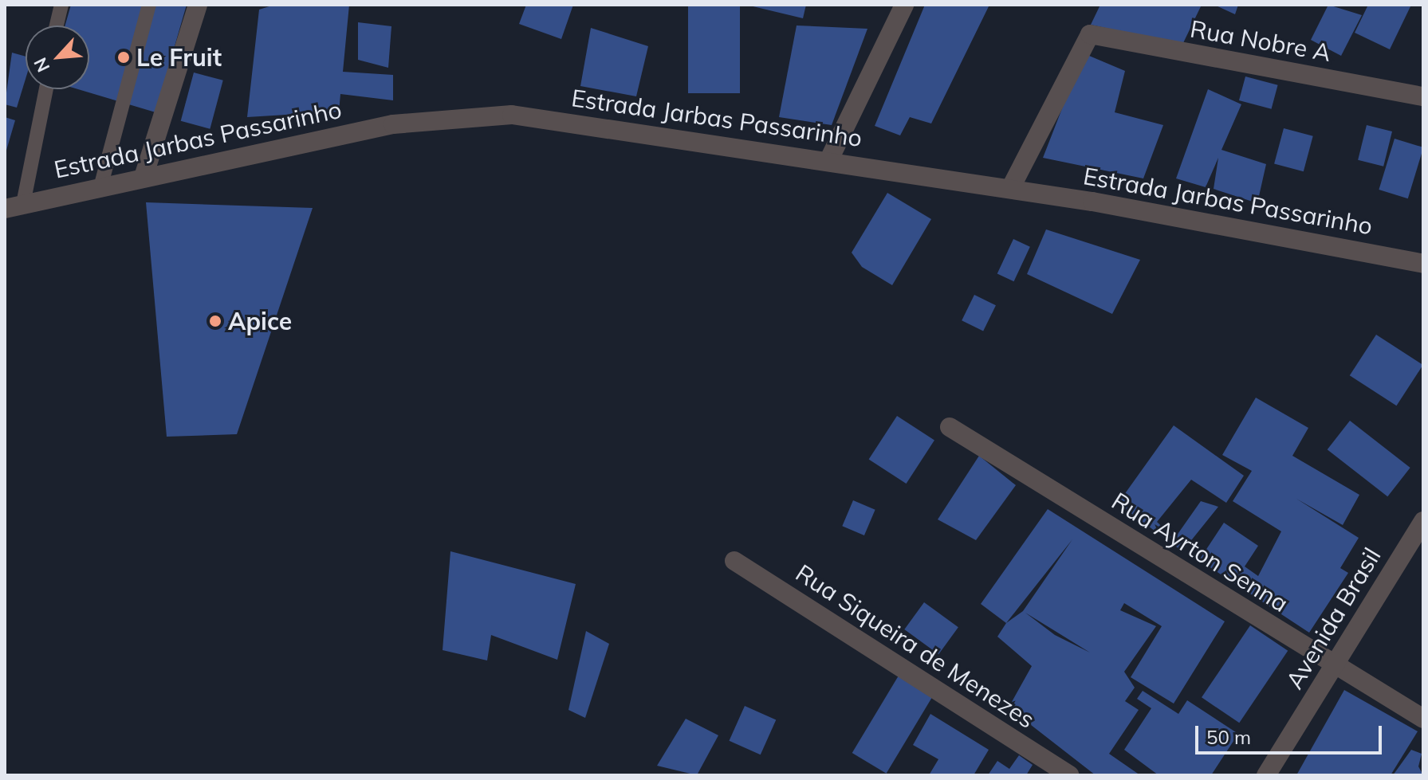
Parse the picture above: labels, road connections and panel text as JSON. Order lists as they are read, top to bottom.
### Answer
{
  "streets": {
    "street": [
      "Rua Nobre A",
      "Estrada Jarbas Passarinho",
      "Rua Ayrton Senna",
      "Avenida Brasil",
      "Rua Siqueira de Menezes"
    ]
  },
  "crossings": [
    ["Rua Nobre A", "Estrada Jarbas Passarinho"],
    ["Rua Ayrton Senna", "Avenida Brasil"]
  ],
  "places": ["Le Fruit", "Apice"],
  "scale_bar": "50 m",
  "north": "bottom left"
}
